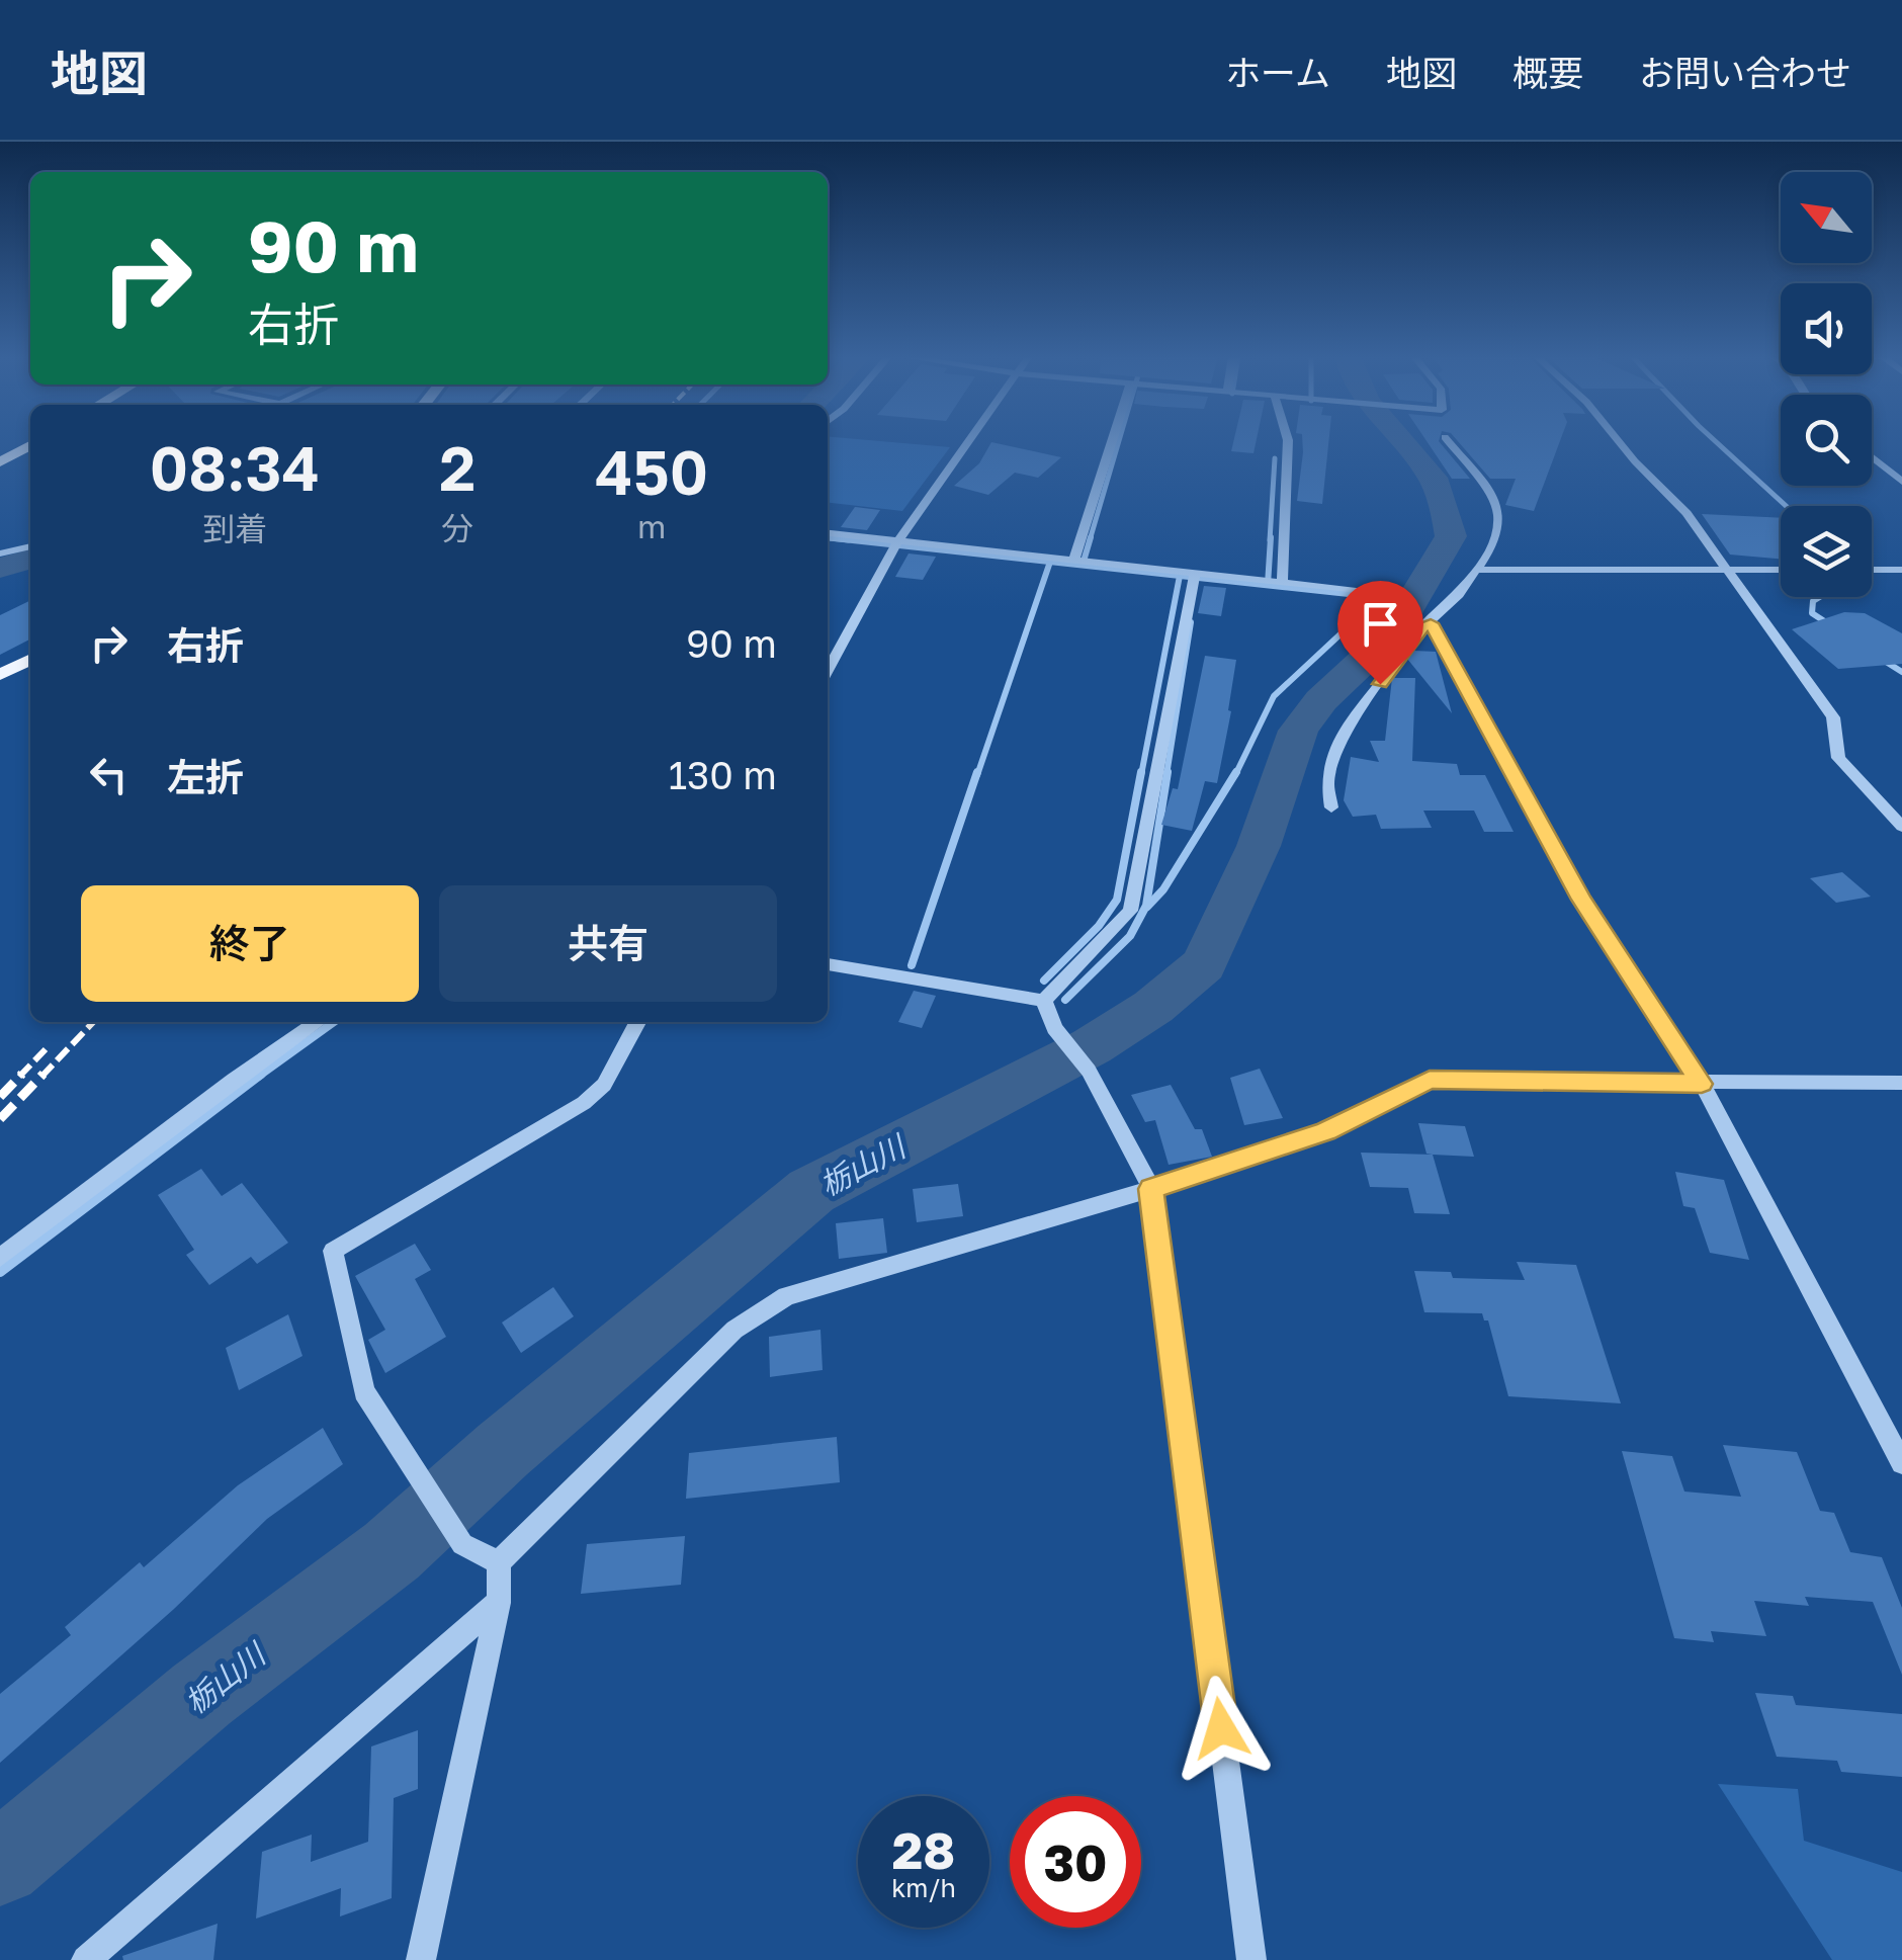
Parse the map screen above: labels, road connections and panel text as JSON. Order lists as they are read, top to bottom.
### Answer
{
  "water": ["栃山川"],
  "north": "top left",
  "page": {
    "header": "地図",
    "nav": [
      "ホーム",
      "地図",
      "概要",
      "お問い合わせ"
    ],
    "turn": ["90 m", "右折"],
    "eta": [
      "08:34",
      "到着",
      "2",
      "分",
      "450",
      "m"
    ],
    "list": [
      {
        "name": "右折",
        "value": "90 m"
      },
      {
        "name": "左折",
        "value": "130 m"
      }
    ],
    "buttons": ["終了", "共有"],
    "speed": "28 km/h",
    "limit": "30"
  }
}
